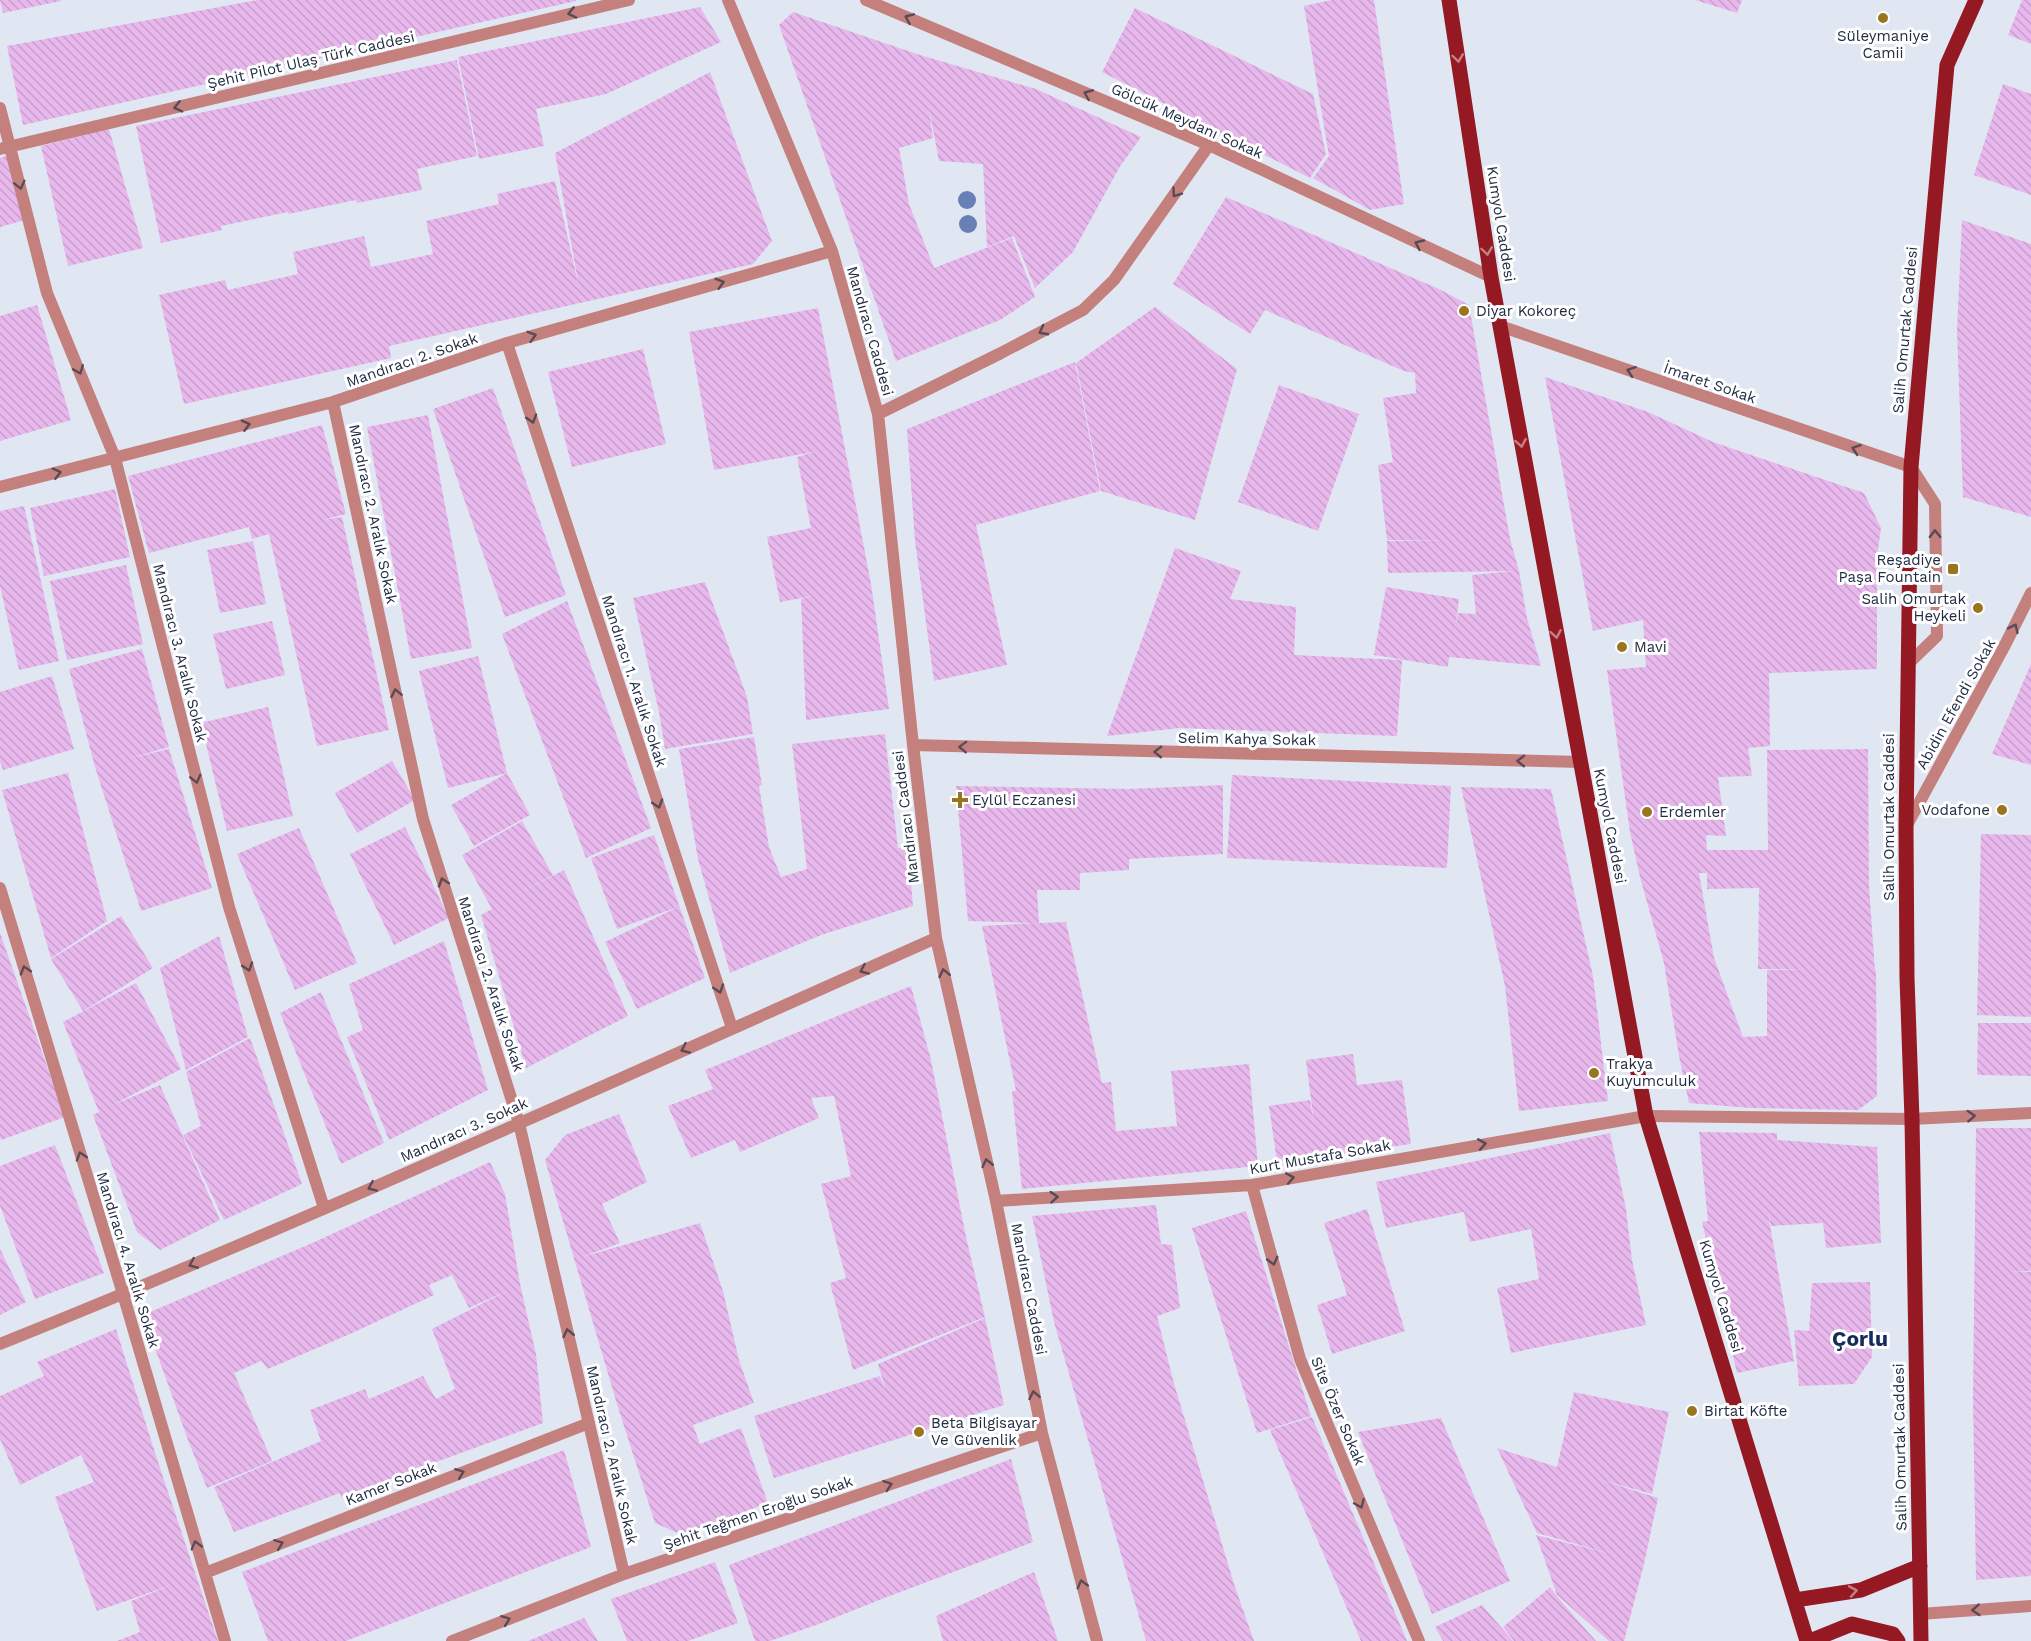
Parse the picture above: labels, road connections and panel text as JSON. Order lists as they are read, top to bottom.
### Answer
{
  "streets": {
    "main road": ["Kumyol Caddesi", "Salih Omurtak Caddesi"],
    "street": [
      "Şehit Pilot Ulaş Türk Caddesi",
      "Gölcük Meydanı Sokak",
      "Mandıracı Caddesi",
      "Mandıracı 2. Sokak",
      "İmaret Sokak",
      "Mandıracı 2. Aralık Sokak",
      "Mandıracı 3. Aralık Sokak",
      "Mandıracı 1. Aralık Sokak",
      "Abidin Efendi Sokak",
      "Selim Kahya Sokak",
      "Mandıracı 3. Sokak",
      "Kurt Mustafa Sokak",
      "Mandıracı 4. Aralık Sokak",
      "Site Özer Sokak",
      "Kamer Sokak",
      "Şehit Teğmen Eroğlu Sokak"
    ]
  },
  "crossings": [
    ["Şehit Pilot Ulaş Türk Caddesi", "Mandıracı 3. Aralık Sokak"],
    ["Gölcük Meydanı Sokak", "Kumyol Caddesi"],
    ["Kumyol Caddesi", "İmaret Sokak"],
    ["Kumyol Caddesi", "Selim Kahya Sokak"],
    ["Kumyol Caddesi", "Kurt Mustafa Sokak"],
    ["Salih Omurtak Caddesi", "İmaret Sokak"],
    ["Salih Omurtak Caddesi", "Abidin Efendi Sokak"],
    ["Salih Omurtak Caddesi", "Kurt Mustafa Sokak"],
    ["Mandıracı Caddesi", "Mandıracı 2. Sokak"],
    ["Mandıracı Caddesi", "Selim Kahya Sokak"],
    ["Mandıracı Caddesi", "Mandıracı 3. Sokak"],
    ["Mandıracı Caddesi", "Kurt Mustafa Sokak"],
    ["Mandıracı Caddesi", "Şehit Teğmen Eroğlu Sokak"],
    ["Mandıracı 2. Sokak", "Mandıracı 2. Aralık Sokak"],
    ["Mandıracı 2. Sokak", "Mandıracı 3. Aralık Sokak"],
    ["Mandıracı 2. Sokak", "Mandıracı 1. Aralık Sokak"],
    ["Mandıracı 2. Aralık Sokak", "Mandıracı 3. Sokak"],
    ["Mandıracı 2. Aralık Sokak", "Kamer Sokak"],
    ["Mandıracı 2. Aralık Sokak", "Şehit Teğmen Eroğlu Sokak"],
    ["Mandıracı 3. Aralık Sokak", "Mandıracı 3. Sokak"],
    ["Mandıracı 1. Aralık Sokak", "Mandıracı 3. Sokak"],
    ["Mandıracı 3. Sokak", "Mandıracı 4. Aralık Sokak"],
    ["Kurt Mustafa Sokak", "Site Özer Sokak"],
    ["Mandıracı 4. Aralık Sokak", "Kamer Sokak"]
  ],
  "one_way": [
    "Şehit Pilot Ulaş Türk Caddesi",
    "Gölcük Meydanı Sokak",
    "Kumyol Caddesi",
    "Mandıracı Caddesi",
    "Mandıracı 2. Sokak",
    "İmaret Sokak",
    "Mandıracı 2. Aralık Sokak",
    "Mandıracı 3. Aralık Sokak",
    "Mandıracı 1. Aralık Sokak",
    "Abidin Efendi Sokak",
    "Selim Kahya Sokak",
    "Mandıracı 3. Sokak",
    "Kurt Mustafa Sokak",
    "Mandıracı 4. Aralık Sokak",
    "Site Özer Sokak",
    "Kamer Sokak",
    "Şehit Teğmen Eroğlu Sokak"
  ],
  "districts": ["Çorlu"],
  "places": {
    "other": [
      "Süleymaniye Camii",
      "Diyar Kokoreç",
      "Salih Omurtak Heykeli",
      "Mavi",
      "Vodafone",
      "Erdemler",
      "Trakya Kuyumculuk",
      "Birtat Köfte",
      "Beta Bilgisayar Ve Güvenlik"
    ],
    "transit": ["Reşadiye Paşa Fountain"],
    "health": ["Eylül Eczanesi"]
  }
}
